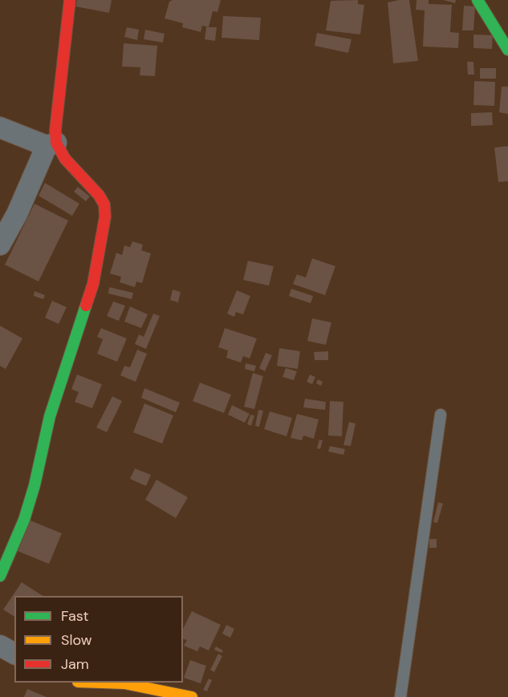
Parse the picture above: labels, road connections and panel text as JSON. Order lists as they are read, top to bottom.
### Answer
{
  "legend": ["Fast", "Slow", "Jam"]
}
